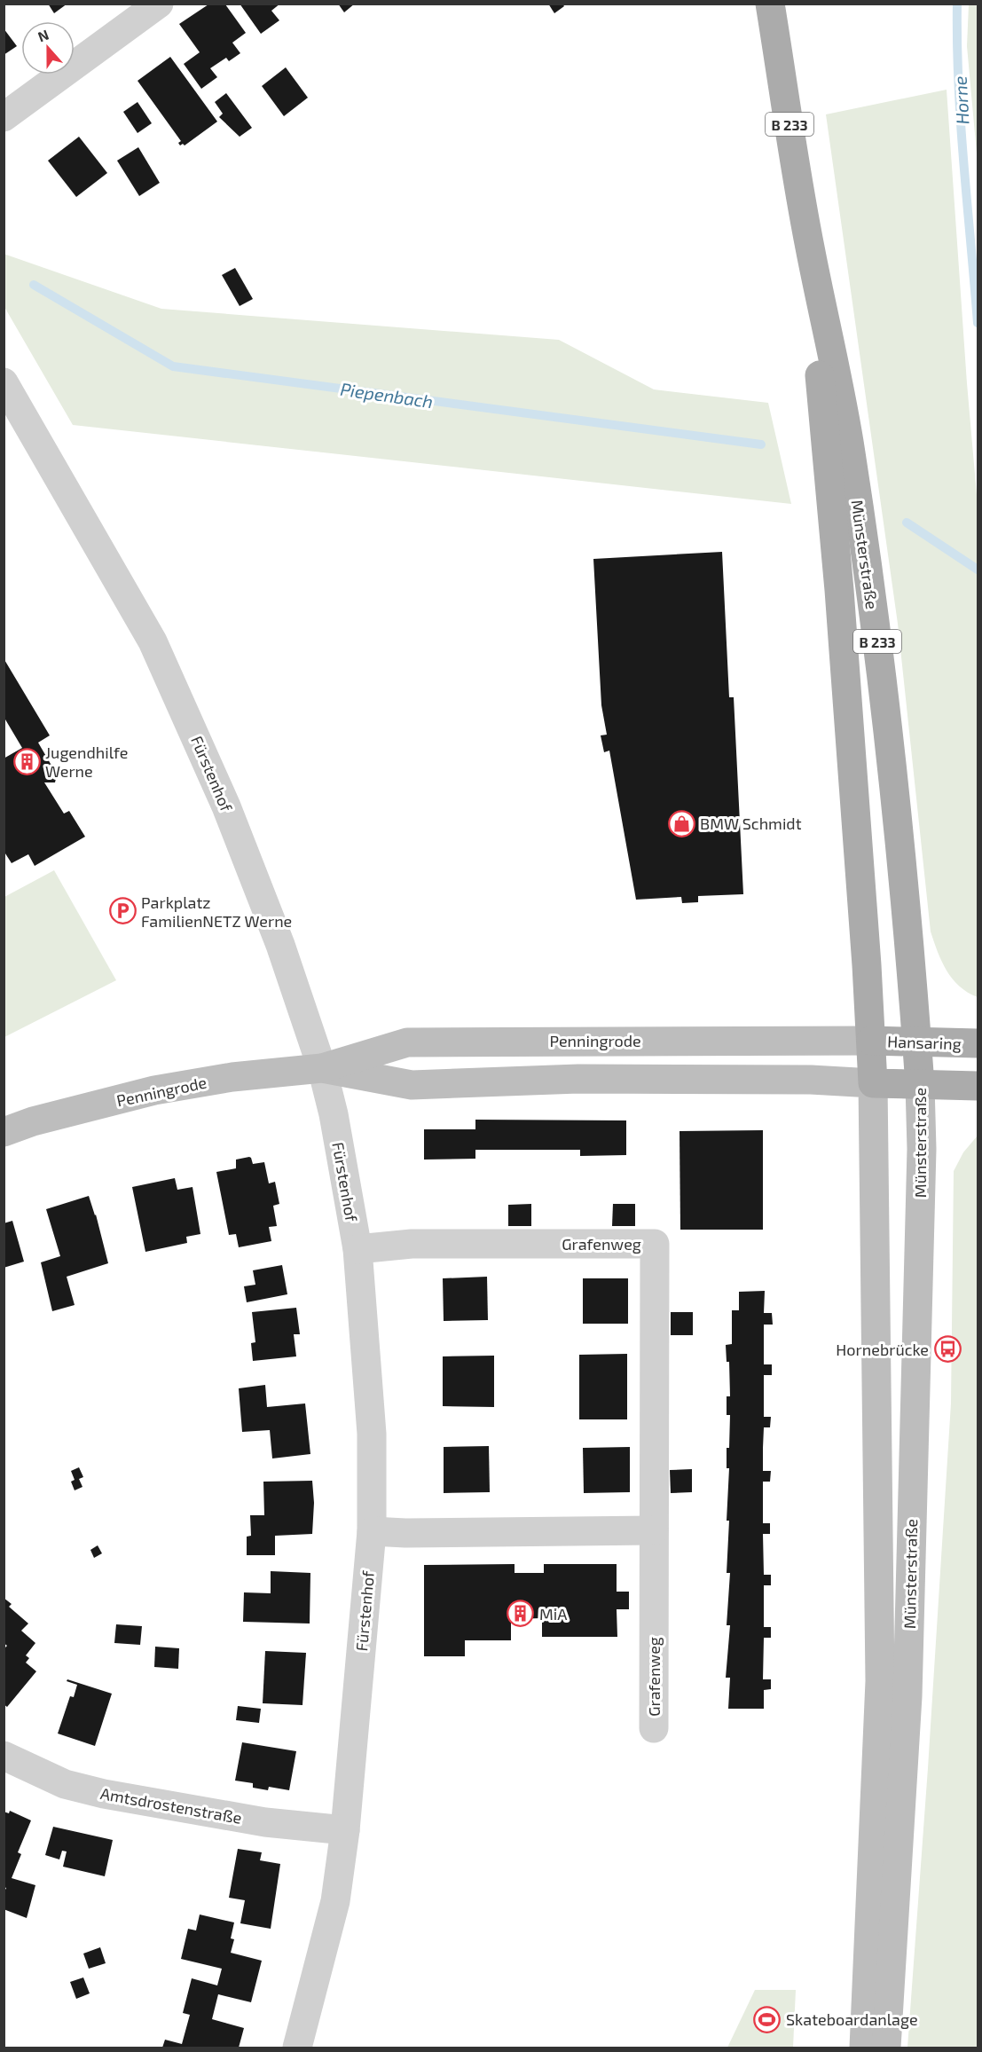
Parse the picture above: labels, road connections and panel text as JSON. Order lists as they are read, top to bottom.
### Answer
{
  "streets": {
    "main road": [
      "B 233",
      "Münsterstraße",
      "Penningrode",
      "Hansaring"
    ],
    "street": ["Fürstenhof", "Grafenweg", "Amtsdrostenstraße"]
  },
  "crossings": [
    ["Münsterstraße", "Penningrode"],
    ["Münsterstraße", "Hansaring"],
    ["Fürstenhof", "Penningrode"],
    ["Fürstenhof", "Grafenweg"],
    ["Fürstenhof", "Amtsdrostenstraße"],
    ["Penningrode", "Hansaring"]
  ],
  "water": ["Horne", "Piepenbach"],
  "places": {
    "building": ["Jugendhilfe Werne", "MiA"],
    "shop": ["BMW Schmidt"],
    "parking": ["Parkplatz FamilienNETZ Werne"],
    "bus stop": ["Hornebrücke"],
    "sports": ["Skateboardanlage"]
  },
  "north": "top"
}
